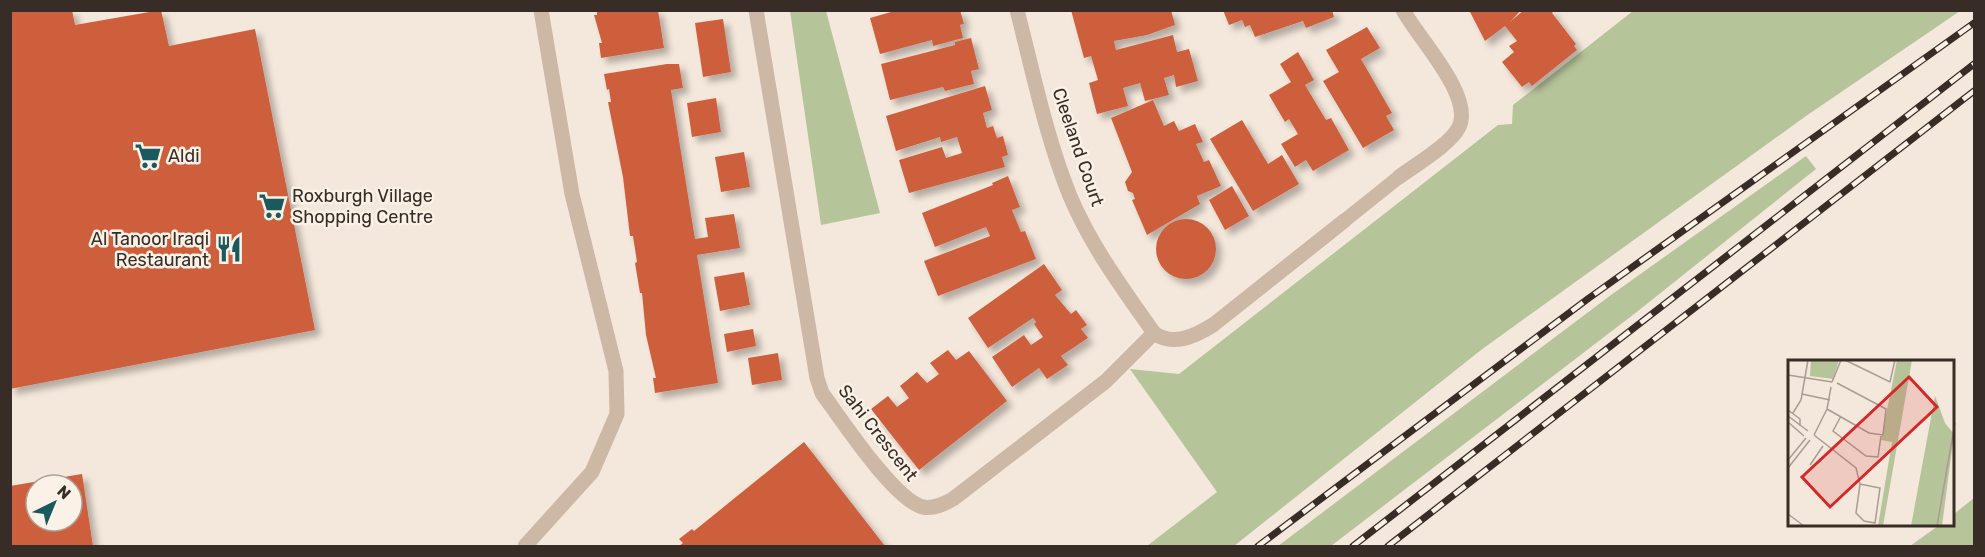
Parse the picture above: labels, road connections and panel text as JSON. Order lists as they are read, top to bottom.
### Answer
{
  "streets": {
    "street": ["Cleeland Court", "Sahi Crescent"]
  },
  "crossings": [
    ["Cleeland Court", "Sahi Crescent"]
  ],
  "places": {
    "supermarket": ["Aldi", "Roxburgh Village Shopping Centre"],
    "restaurant": ["Al Tanoor Iraqi Restaurant"]
  },
  "north": "top right"
}
